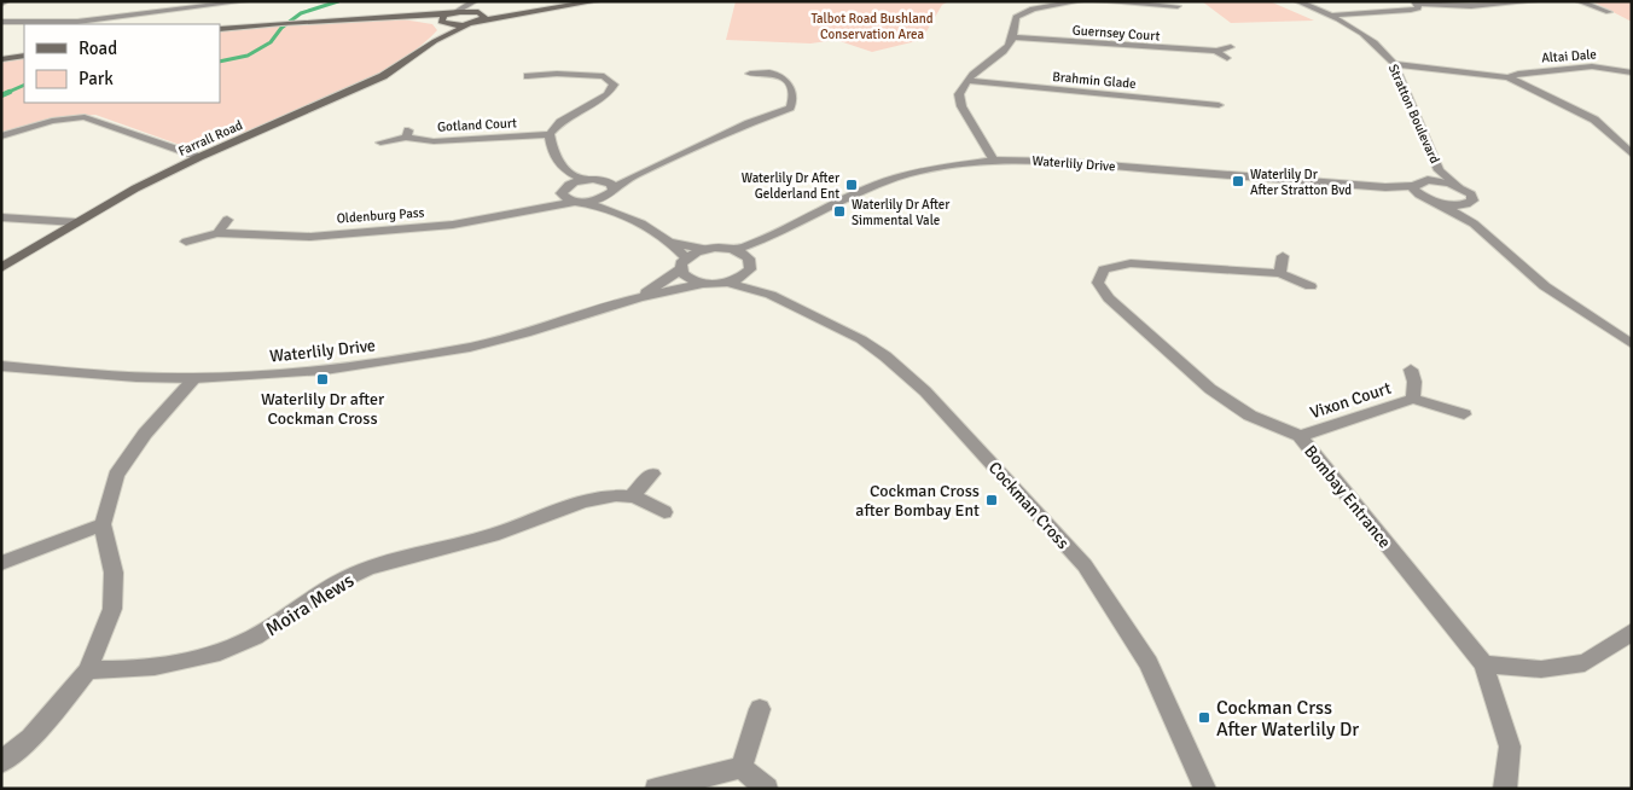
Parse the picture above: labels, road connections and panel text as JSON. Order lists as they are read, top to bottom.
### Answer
{
  "streets": {
    "main road": ["Farrall Road"],
    "street": [
      "Guernsey Court",
      "Altai Dale",
      "Brahmin Glade",
      "Stratton Boulevard",
      "Gotland Court",
      "Waterlily Drive",
      "Oldenburg Pass",
      "Vixon Court",
      "Bombay Entrance",
      "Cockman Cross",
      "Moira Mews"
    ]
  },
  "crossings": [
    ["Stratton Boulevard", "Waterlily Drive"],
    ["Waterlily Drive", "Cockman Cross"],
    ["Vixon Court", "Bombay Entrance"]
  ],
  "parks": ["Talbot Road Bushland Conservation Area"],
  "places": {
    "transit": [
      "Waterlily Dr After Stratton Bvd",
      "Waterlily Dr After Gelderland Ent",
      "Waterlily Dr After Simmental Vale",
      "Waterlily Dr after Cockman Cross",
      "Cockman Cross after Bombay Ent",
      "Cockman Crss After Waterlily Dr"
    ]
  },
  "legend": ["Road", "Park"]
}
